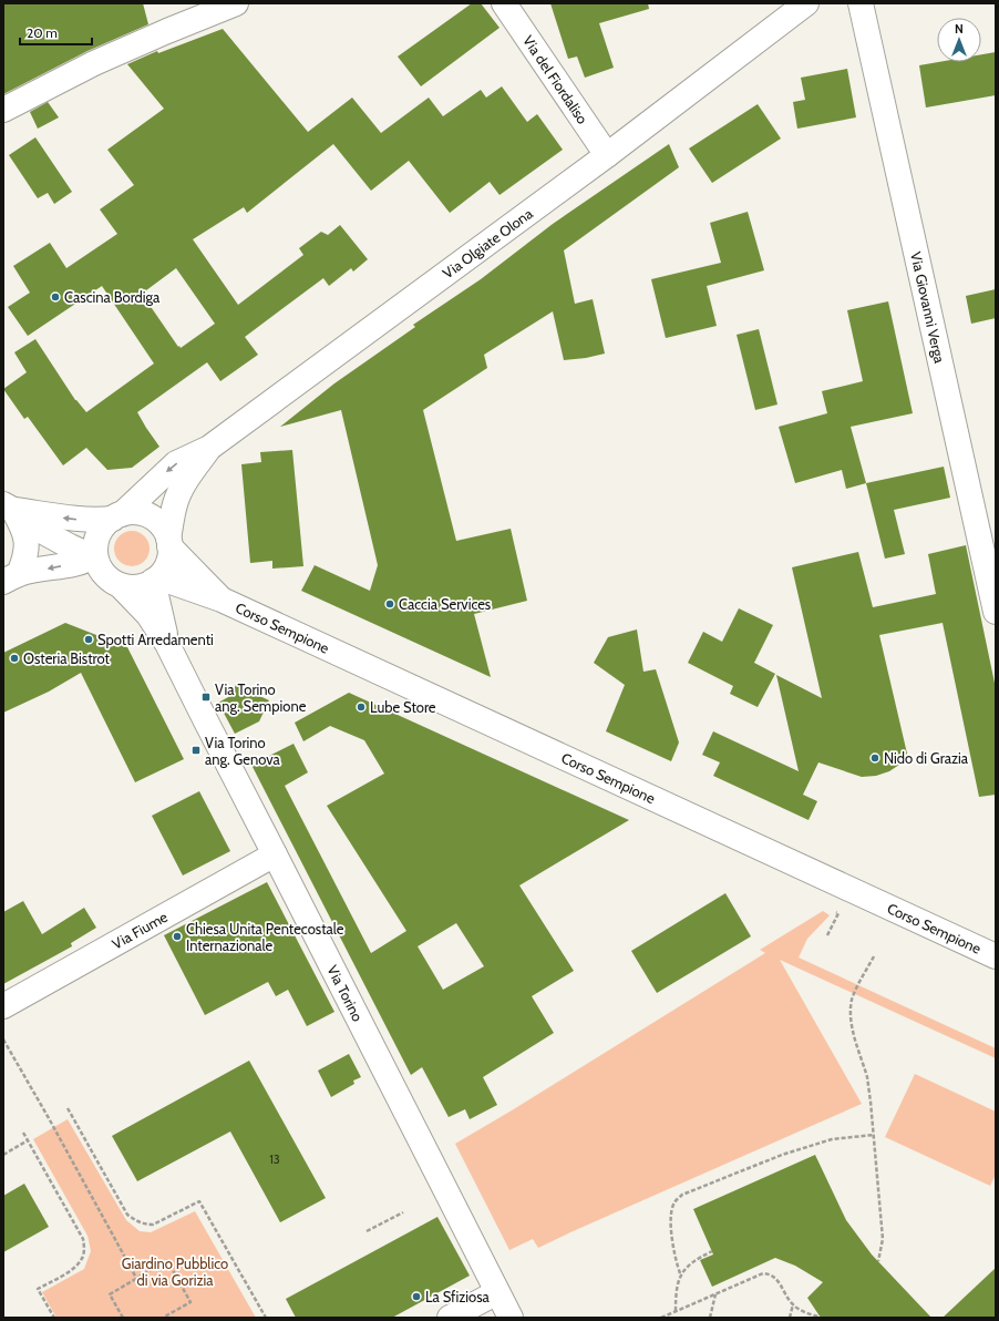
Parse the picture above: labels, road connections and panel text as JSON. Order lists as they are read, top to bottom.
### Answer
{
  "streets": {
    "street": [
      "Via del Fiordaliso",
      "Via Olgiate Olona",
      "Via Giovanni Verga",
      "Corso Sempione",
      "Via Fiume",
      "Via Torino"
    ]
  },
  "crossings": [
    ["Via del Fiordaliso", "Via Olgiate Olona"],
    ["Via Olgiate Olona", "Corso Sempione"],
    ["Via Olgiate Olona", "Via Torino"],
    ["Corso Sempione", "Via Torino"],
    ["Via Fiume", "Via Torino"]
  ],
  "parks": ["Giardino Pubblico di via Gorizia"],
  "places": {
    "other": [
      "Cascina Bordiga",
      "Caccia Services",
      "Spotti Arredamenti",
      "Osteria Bistrot",
      "Lube Store",
      "Nido di Grazia",
      "Chiesa Unita Pentecostale Internazionale",
      "La Sfiziosa"
    ],
    "transit": ["Via Torino ang. Sempione", "Via Torino ang. Genova"]
  },
  "house_numbers": ["13"],
  "scale_bar": "20 m",
  "north": "top"
}
